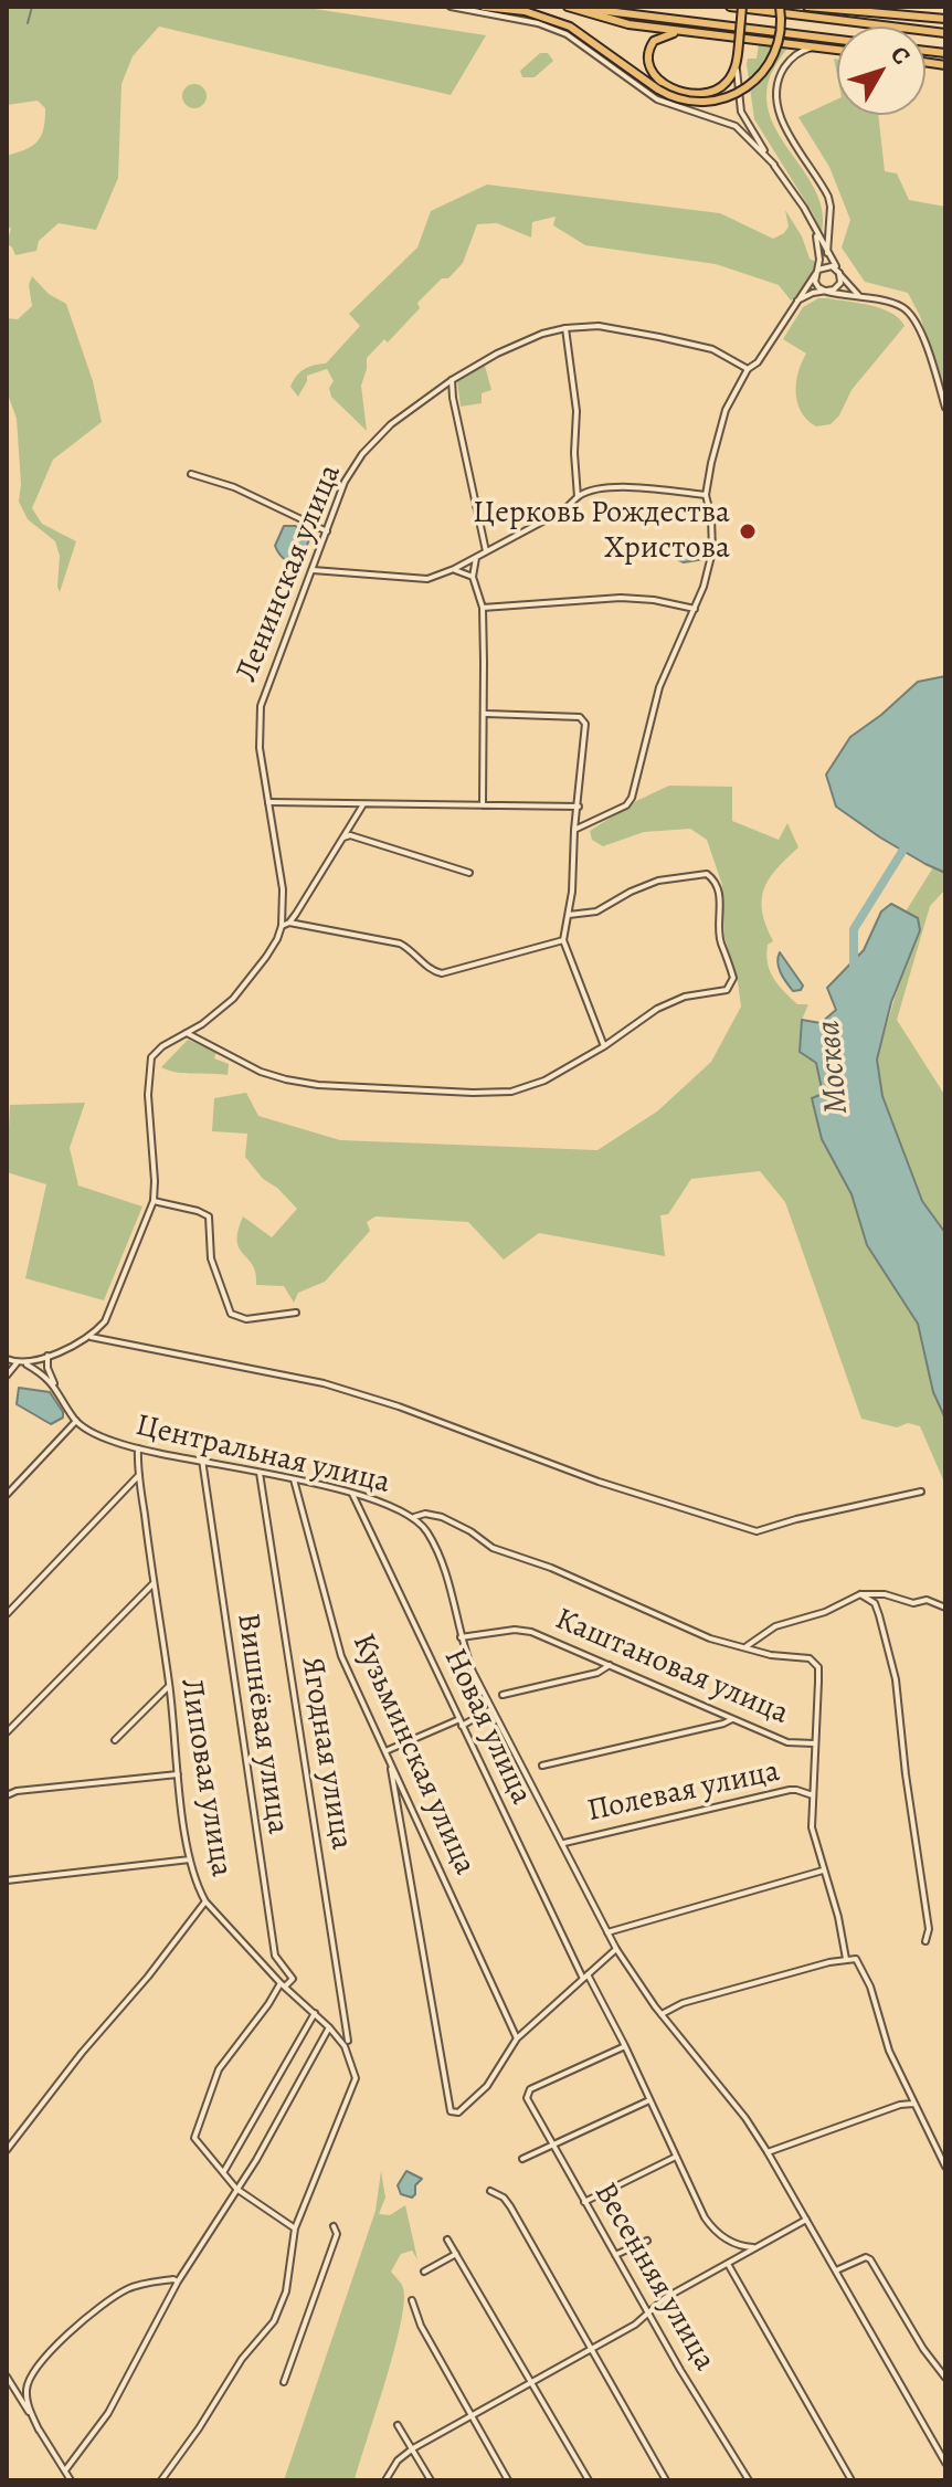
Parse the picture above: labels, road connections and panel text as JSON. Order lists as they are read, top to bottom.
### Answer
{
  "streets": {
    "street": [
      "Ленинская улица",
      "Центральная улица",
      "Каштановая улица",
      "Вишнёвая улица",
      "Новая улица",
      "Ягодная улица",
      "Кузьминская улица",
      "Липовая улица",
      "Полевая улица",
      "Весенняя улица"
    ]
  },
  "crossings": [
    ["Центральная улица", "Каштановая улица"],
    ["Центральная улица", "Вишнёвая улица"],
    ["Центральная улица", "Новая улица"],
    ["Центральная улица", "Ягодная улица"],
    ["Центральная улица", "Кузьминская улица"],
    ["Центральная улица", "Липовая улица"],
    ["Центральная улица", "Полевая улица"],
    ["Вишнёвая улица", "Липовая улица"],
    ["Новая улица", "Весенняя улица"]
  ],
  "water": ["Москва"],
  "places": ["Церковь Рождества Христова"],
  "north": "top right"
}
